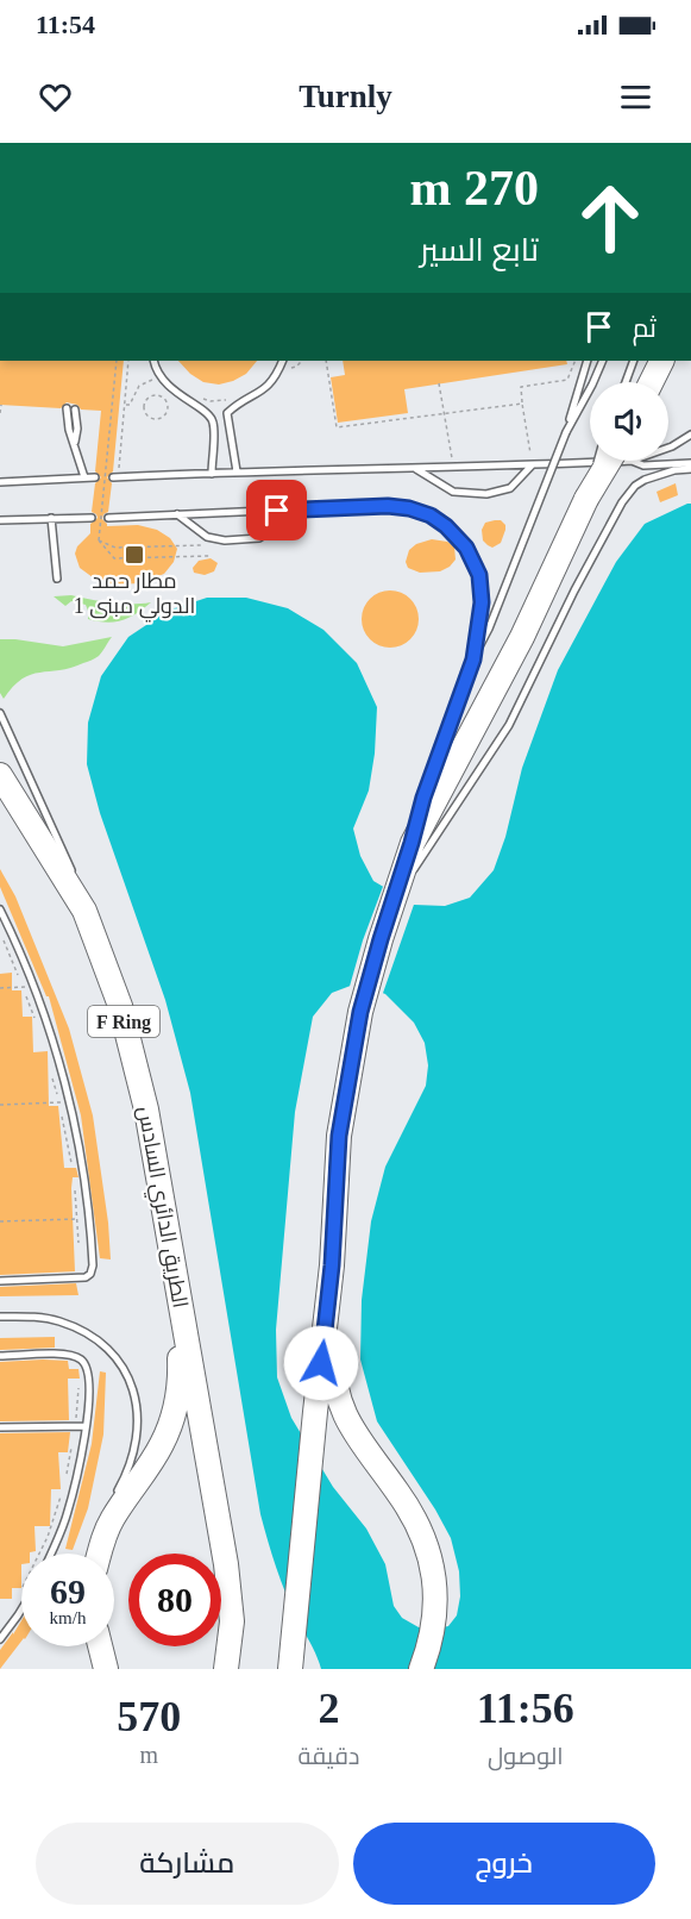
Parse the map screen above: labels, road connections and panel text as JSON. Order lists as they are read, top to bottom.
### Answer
{
  "streets": {
    "highway": ["F Ring", "الطريق الدائري السادس"]
  },
  "places": {
    "transit": ["مطار حمد الدولي مبنى 1"]
  },
  "page": {
    "status": "11:54",
    "header": "Turnly",
    "turn": ["270 m", "تابع السير"],
    "then": "ثم",
    "speed": "69 km/h",
    "limit": "80",
    "eta": [
      "11:56",
      "الوصول",
      "2",
      "دقيقة",
      "570",
      "m"
    ],
    "buttons": ["خروج", "مشاركة"]
  }
}
